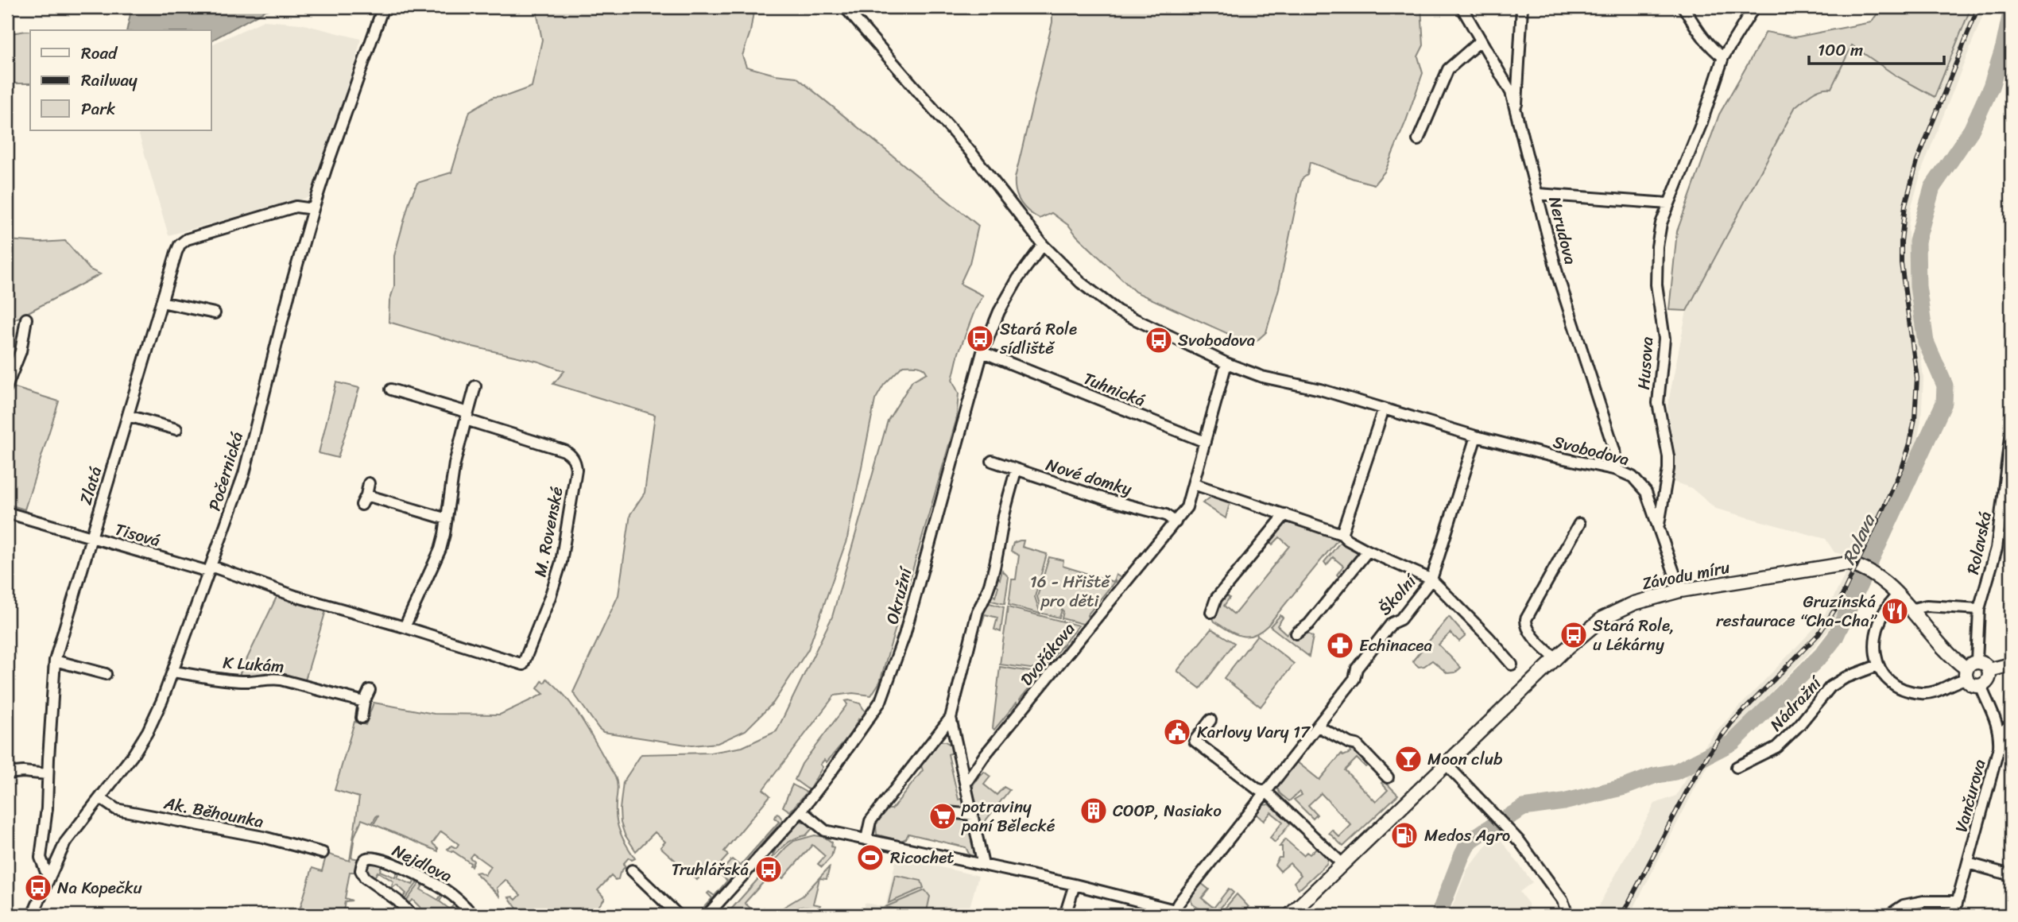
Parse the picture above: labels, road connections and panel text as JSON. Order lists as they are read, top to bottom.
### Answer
{
  "streets": {
    "main road": ["Závodu míru"],
    "street": [
      "Nerudova",
      "Husova",
      "Tuhnická",
      "Svobodova",
      "Počernická",
      "Nové domky",
      "Zlatá",
      "M. Rovenské",
      "Tisová",
      "Rolavská",
      "Školní",
      "Okružní",
      "Dvořákova",
      "K Lukám",
      "Nádražní",
      "Vančurova",
      "Ak. Běhounka",
      "Nejdlova"
    ]
  },
  "crossings": [
    ["Nerudova", "Svobodova"],
    ["Husova", "Svobodova"],
    ["Tuhnická", "Okružní"],
    ["Tuhnická", "Dvořákova"],
    ["Svobodova", "Závodu míru"],
    ["Svobodova", "Školní"],
    ["Svobodova", "Okružní"],
    ["Svobodova", "Dvořákova"],
    ["Počernická", "Zlatá"],
    ["Počernická", "M. Rovenské"],
    ["Počernická", "Tisová"],
    ["Počernická", "K Lukám"],
    ["Počernická", "Ak. Běhounka"],
    ["Nové domky", "Dvořákova"],
    ["Zlatá", "Tisová"],
    ["M. Rovenské", "Tisová"],
    ["Rolavská", "Závodu míru"],
    ["Rolavská", "Vančurova"],
    ["Závodu míru", "Vančurova"]
  ],
  "water": ["Rolava"],
  "parks": ["16 - Hřiště pro děti"],
  "places": {
    "bus stop": [
      "Stará Role sídliště",
      "Svobodova",
      "Stará Role, u Lékárny",
      "Truhlářská",
      "Na Kopečku"
    ],
    "restaurant": ["Gruzínská restaurace “Cha-Cha”"],
    "pharmacy": ["Echinacea"],
    "public building": ["Karlovy Vary 17"],
    "bar": ["Moon club"],
    "building": ["COOP, Nasiako"],
    "supermarket": ["potraviny paní Bělecké"],
    "fuel station": ["Medos Agro"],
    "sports": ["Ricochet"]
  },
  "legend": ["Road", "Railway", "Park"],
  "scale_bar": "100 m"
}
